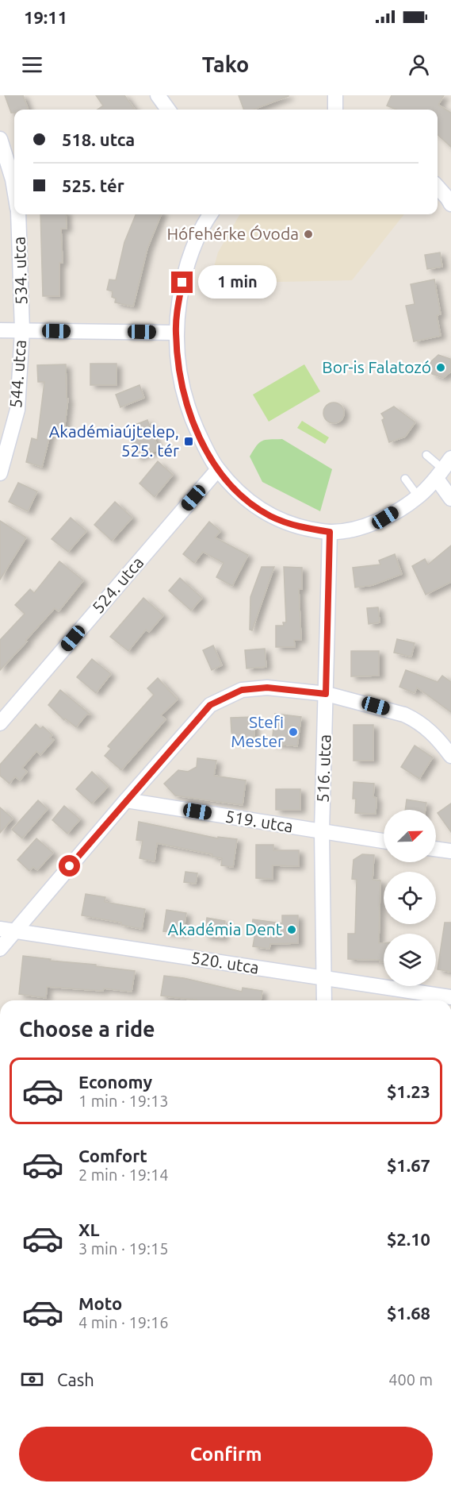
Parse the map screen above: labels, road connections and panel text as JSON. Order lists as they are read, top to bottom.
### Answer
{
  "streets": {
    "street": [
      "534. utca",
      "544. utca",
      "524. utca",
      "516. utca",
      "519. utca",
      "520. utca"
    ]
  },
  "crossings": [
    ["534. utca", "544. utca"],
    ["516. utca", "519. utca"],
    ["516. utca", "520. utca"]
  ],
  "places": {
    "other": [
      "Hófehérke Óvoda",
      "Bor-is Falatozó",
      "Stefi Mester",
      "Akadémia Dent"
    ],
    "transit": ["Akadémiaújtelep, 525. tér"]
  },
  "north": "top right",
  "page": {
    "status": "19:11",
    "header": "Tako",
    "banner": ["518. utca", "525. tér"],
    "bubble": "1 min",
    "heading": "Choose a ride",
    "list": [
      {
        "name": "Economy",
        "note": "1 min · 19:13",
        "value": "$1.23"
      },
      {
        "name": "Comfort",
        "note": "2 min · 19:14",
        "value": "$1.67"
      },
      {
        "name": "XL",
        "note": "3 min · 19:15",
        "value": "$2.10"
      },
      {
        "name": "Moto",
        "note": "4 min · 19:16",
        "value": "$1.68"
      }
    ],
    "pay": ["Cash", "400 m"],
    "buttons": "Confirm"
  }
}
